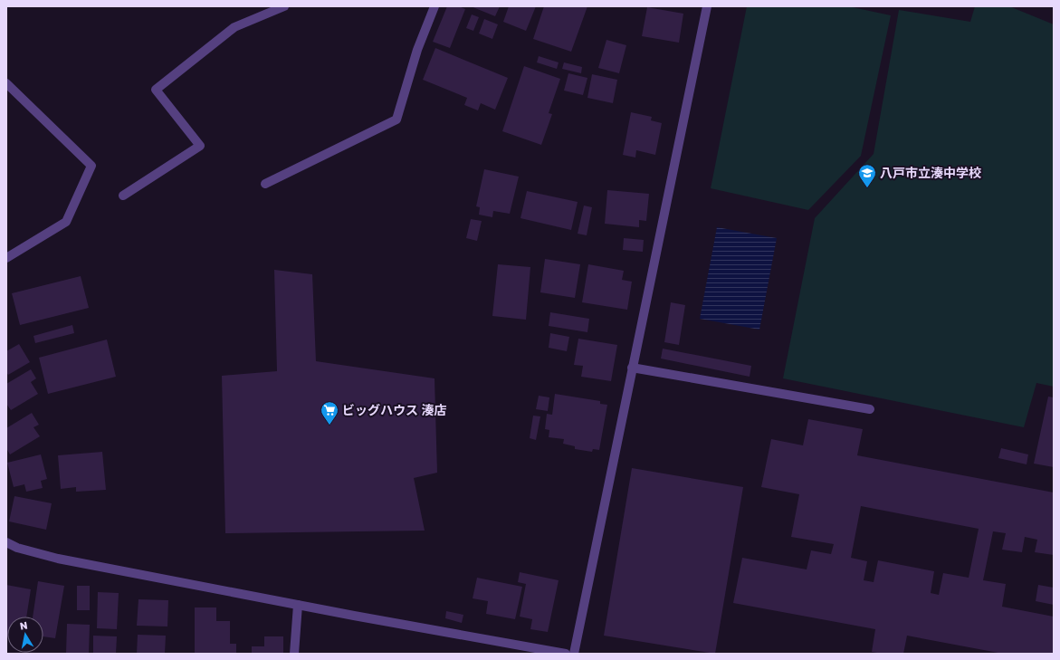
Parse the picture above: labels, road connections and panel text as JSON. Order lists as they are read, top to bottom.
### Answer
{
  "places": {
    "school or university": ["八戸市立湊中学校"],
    "supermarket": ["ビッグハウス 湊店"]
  },
  "north": "top"
}
